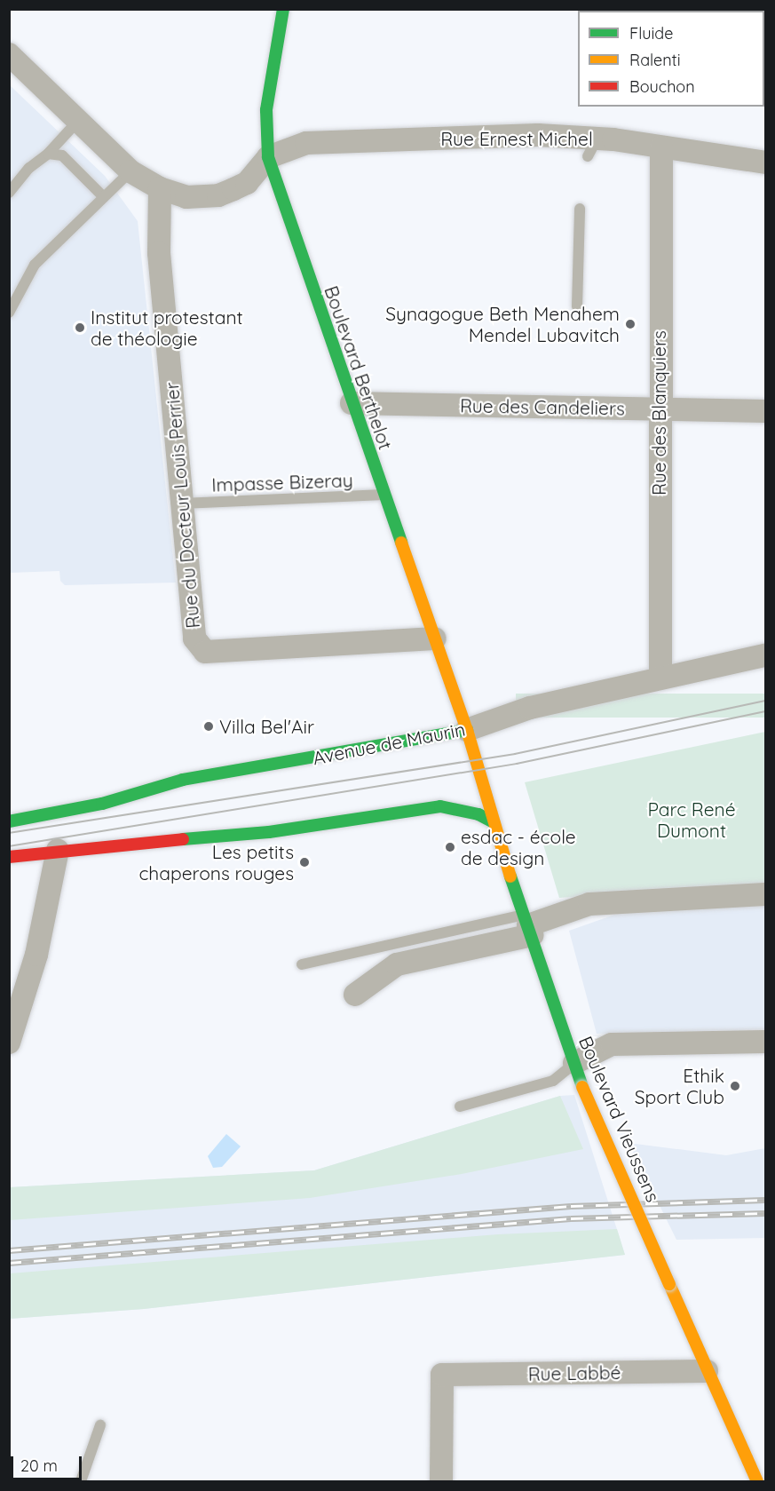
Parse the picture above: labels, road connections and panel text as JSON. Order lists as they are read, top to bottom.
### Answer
{
  "streets": {
    "main road": ["Boulevard Berthelot", "Avenue de Maurin", "Boulevard Vieussens"],
    "street": [
      "Rue Ernest Michel",
      "Rue des Candeliers",
      "Rue des Blanquiers",
      "Rue du Docteur Louis Perrier",
      "Rue Labbé"
    ],
    "lane": ["Impasse Bizeray"]
  },
  "crossings": [
    ["Rue Ernest Michel", "Boulevard Berthelot"],
    ["Rue Ernest Michel", "Rue des Blanquiers"],
    ["Boulevard Berthelot", "Rue des Candeliers"],
    ["Boulevard Berthelot", "Impasse Bizeray"],
    ["Boulevard Berthelot", "Rue du Docteur Louis Perrier"],
    ["Boulevard Berthelot", "Avenue de Maurin"],
    ["Boulevard Berthelot", "Boulevard Vieussens"],
    ["Rue des Candeliers", "Rue des Blanquiers"],
    ["Rue des Blanquiers", "Avenue de Maurin"],
    ["Impasse Bizeray", "Rue du Docteur Louis Perrier"],
    ["Avenue de Maurin", "Boulevard Vieussens"],
    ["Boulevard Vieussens", "Rue Labbé"]
  ],
  "parks": ["Parc René Dumont"],
  "places": [
    "Synagogue Beth Menahem Mendel Lubavitch",
    "Institut protestant de théologie",
    "Villa Bel'Air",
    "esdac - école de design",
    "Les petits chaperons rouges",
    "Ethik Sport Club"
  ],
  "legend": ["Fluide", "Ralenti", "Bouchon"],
  "scale_bar": "20 m"
}
